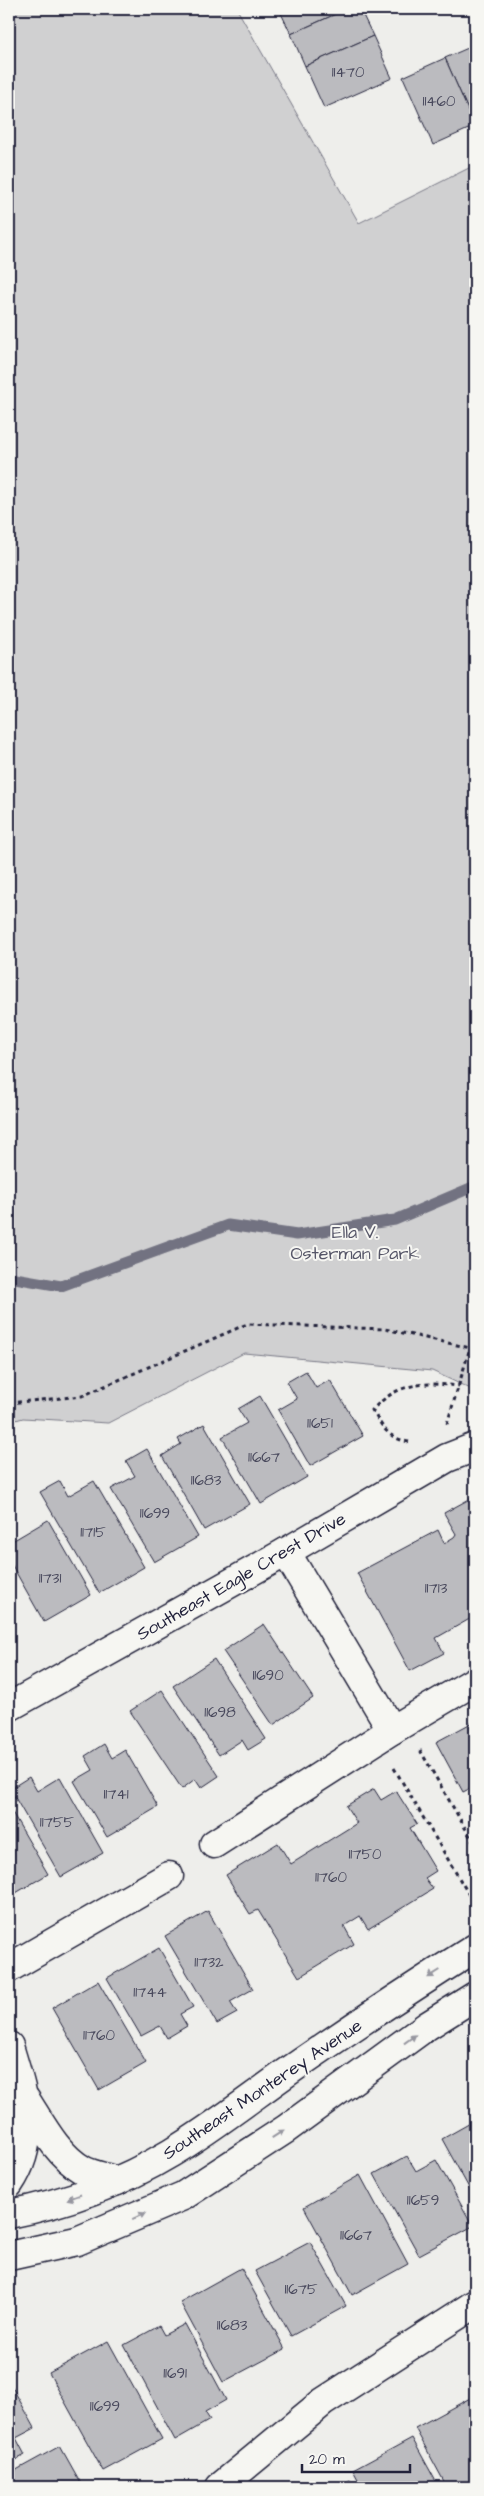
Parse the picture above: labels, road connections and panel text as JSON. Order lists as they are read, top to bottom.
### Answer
{
  "streets": {
    "street": ["Southeast Eagle Crest Drive", "Southeast Monterey Avenue"]
  },
  "parks": ["Ella V. Osterman Park"],
  "house_numbers": [
    "11470",
    "11460",
    "11651",
    "11667",
    "11683",
    "11699",
    "11715",
    "11731",
    "11713",
    "11690",
    "11698",
    "11741",
    "11755",
    "11750",
    "11760",
    "11732",
    "11744",
    "11760",
    "11659",
    "11667",
    "11675",
    "11683",
    "11691",
    "11699"
  ],
  "scale_bar": "20 m"
}
